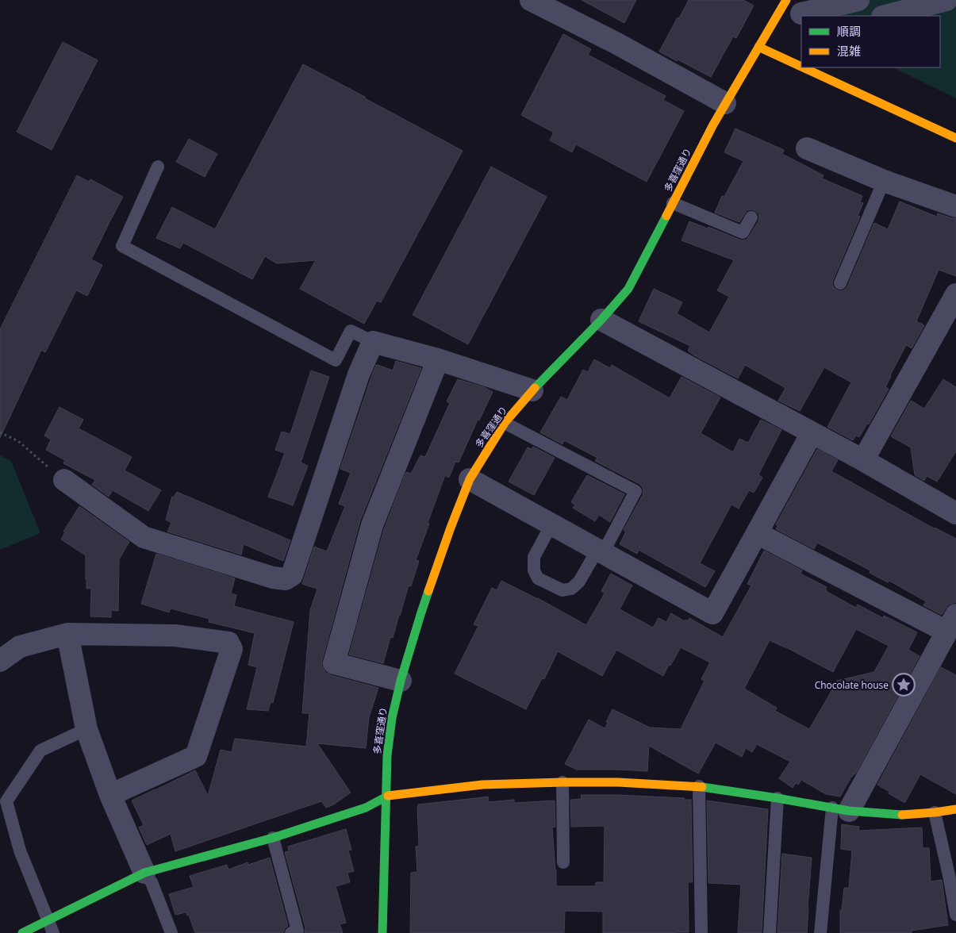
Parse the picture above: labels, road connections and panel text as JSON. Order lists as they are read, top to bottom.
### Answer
{
  "streets": {
    "street": ["多喜窪通り"]
  },
  "places": {
    "place": ["Chocolate house"]
  },
  "legend": ["順調", "混雑"]
}
